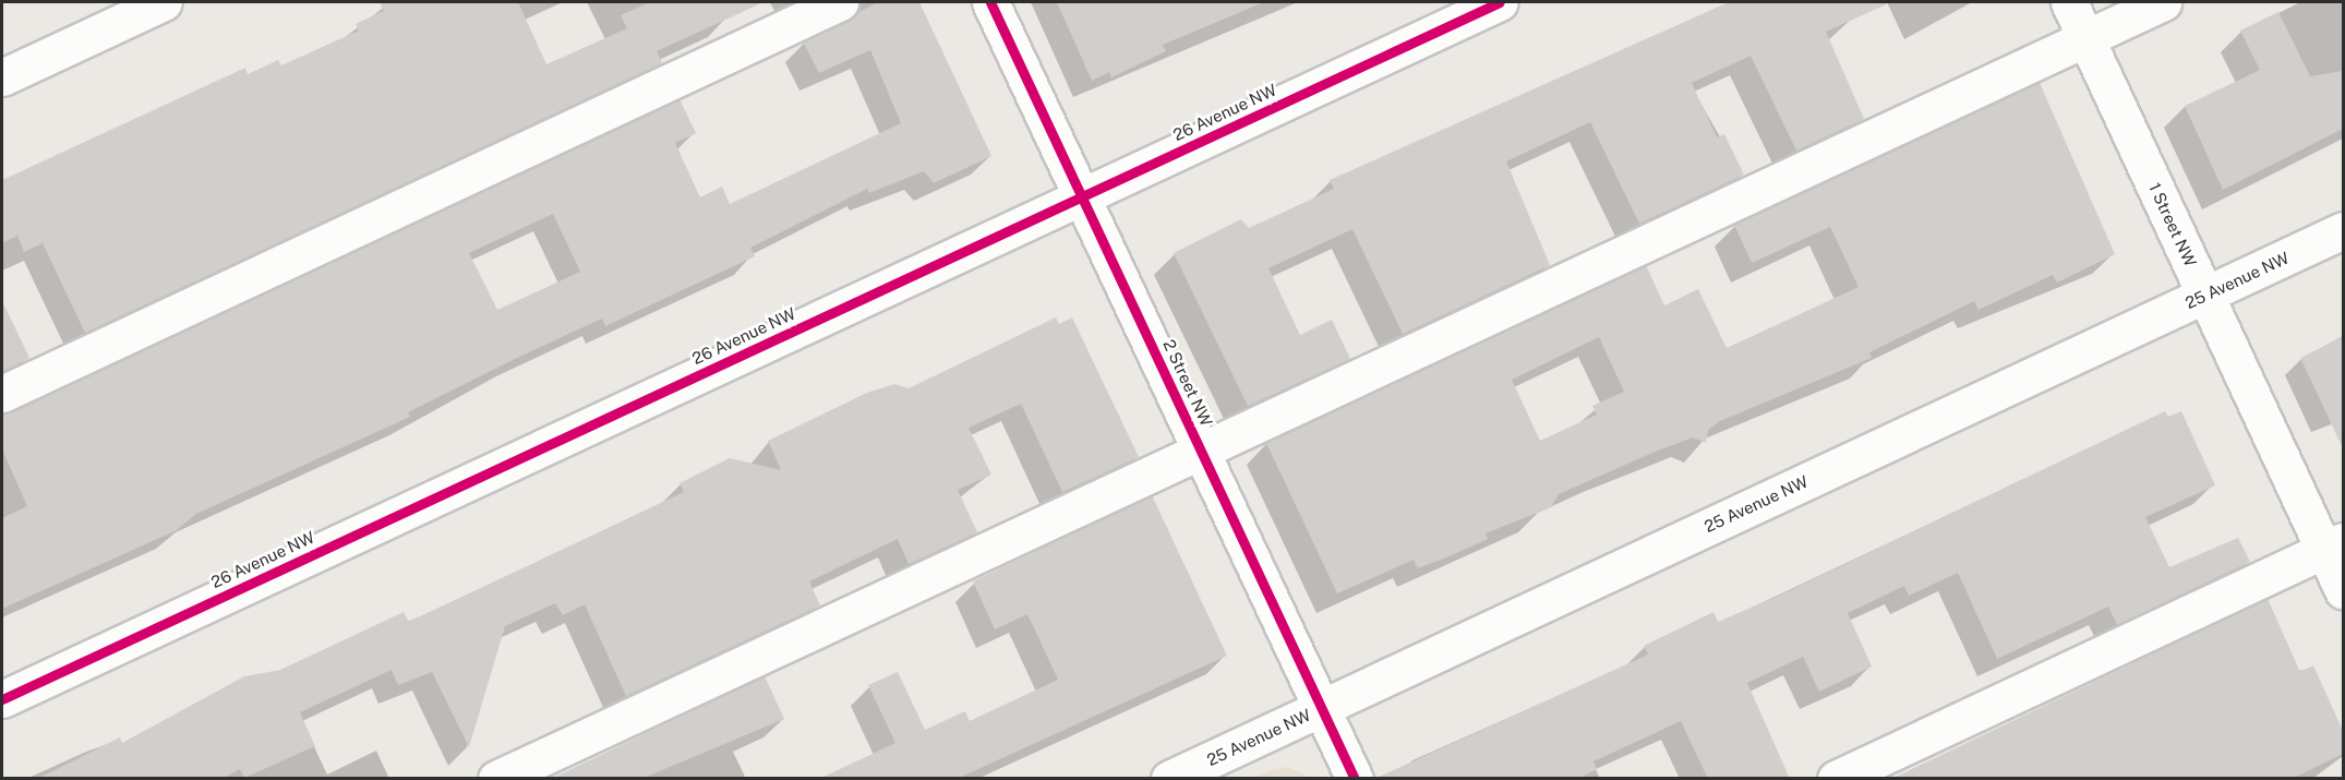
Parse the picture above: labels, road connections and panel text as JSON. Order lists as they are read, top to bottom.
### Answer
{
  "streets": {
    "street": [
      "26 Avenue NW",
      "1 Street NW",
      "25 Avenue NW",
      "2 Street NW"
    ]
  },
  "crossings": [
    ["26 Avenue NW", "2 Street NW"],
    ["1 Street NW", "25 Avenue NW"],
    ["25 Avenue NW", "2 Street NW"]
  ]
}
